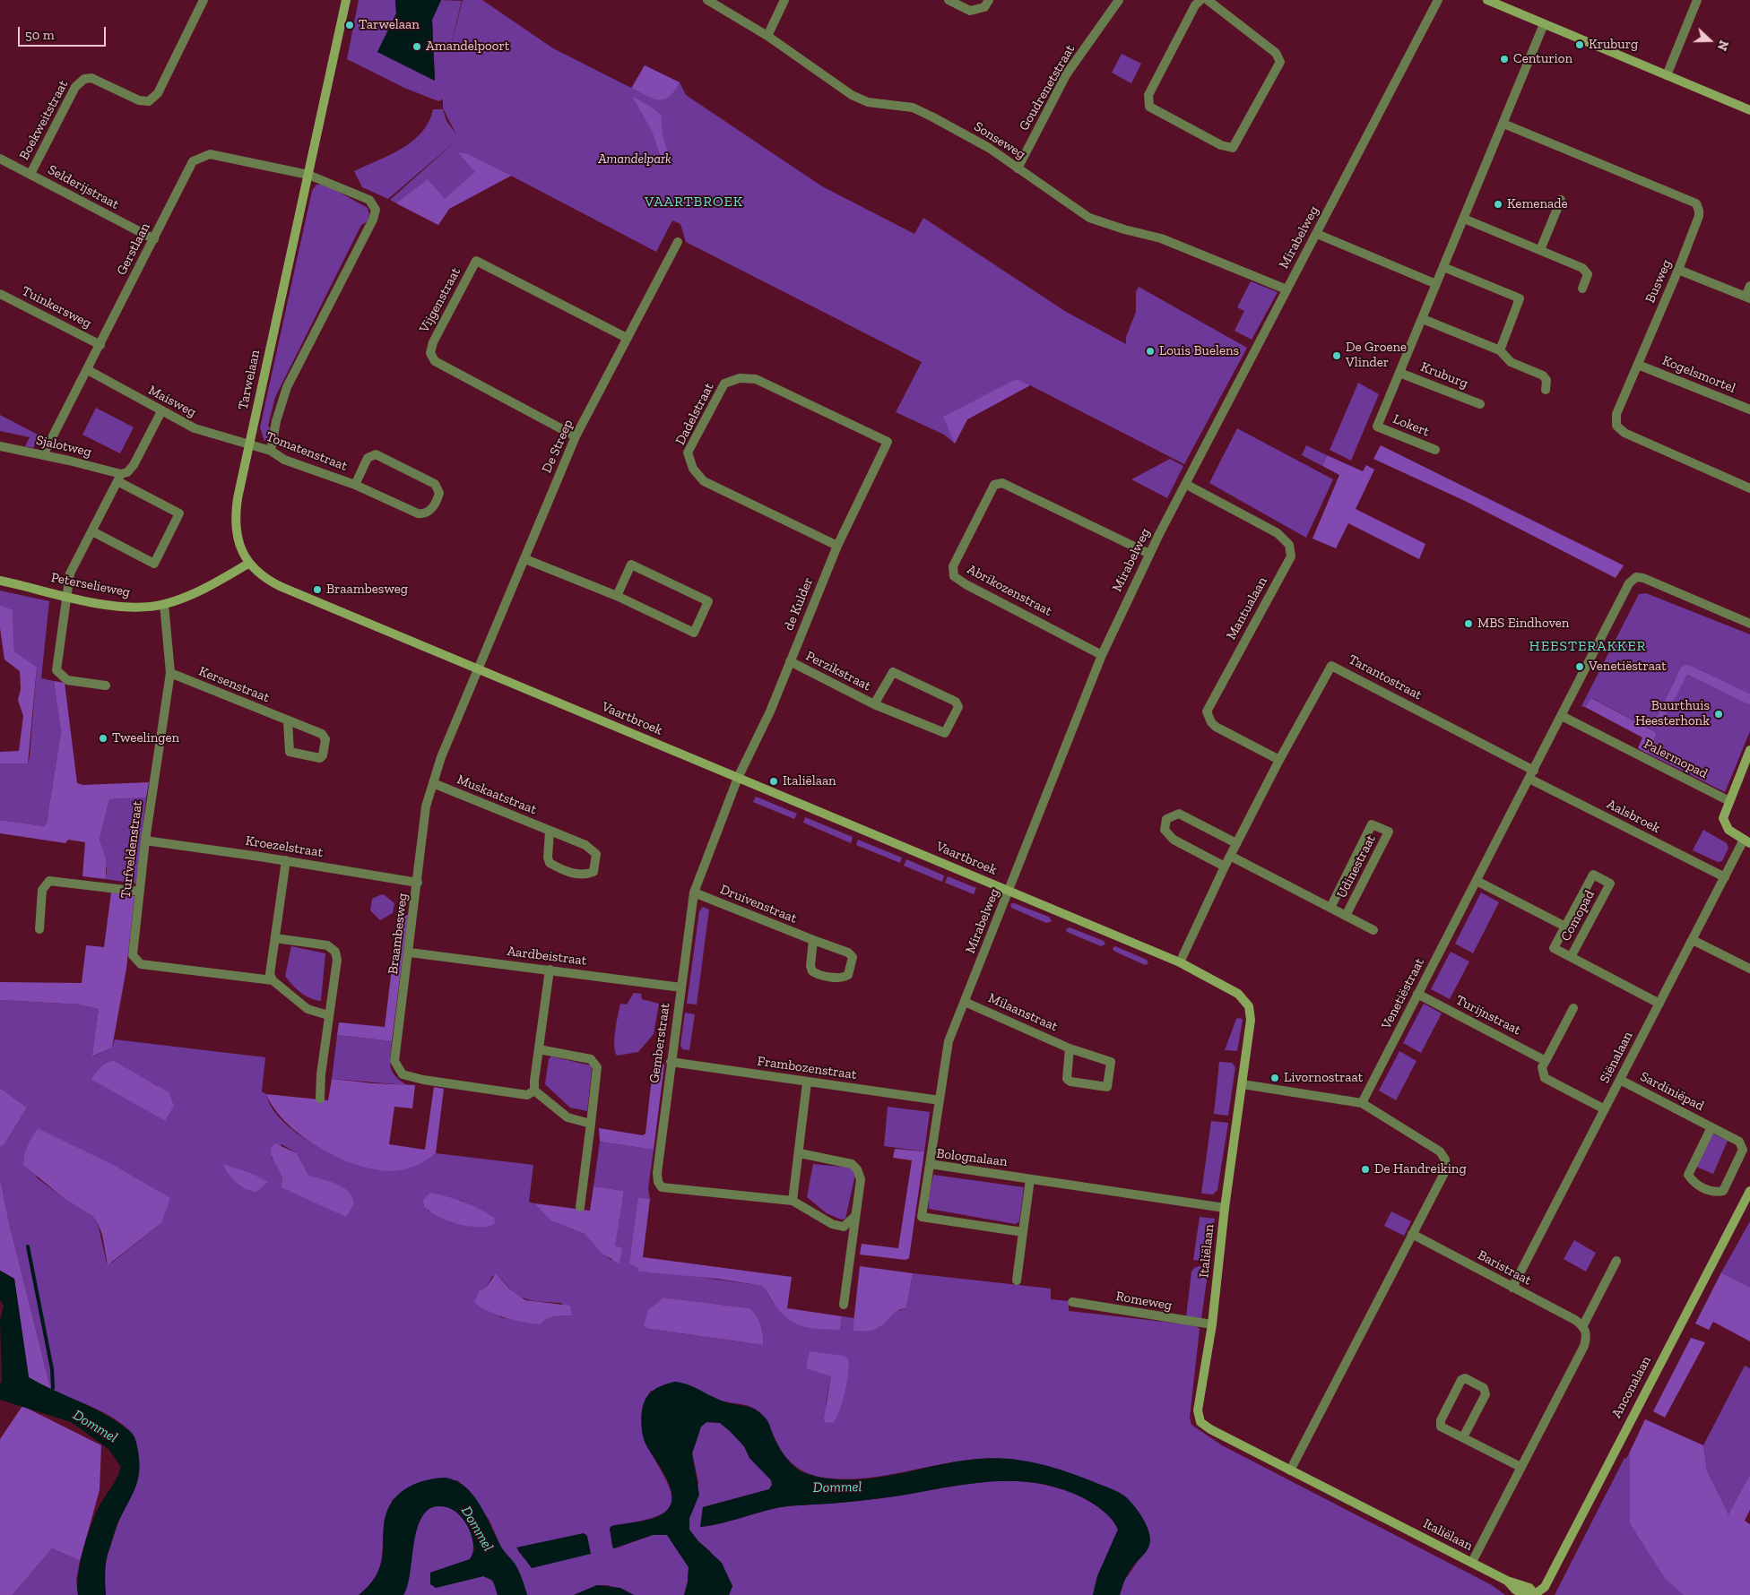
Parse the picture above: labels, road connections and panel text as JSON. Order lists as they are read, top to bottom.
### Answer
{
  "streets": {
    "street": [
      "Goudrenetstraat",
      "Boekweitstraat",
      "Sonseweg",
      "Selderijstraat",
      "Mirabelweg",
      "Gerstlaan",
      "Busweg",
      "Vijgenstraat",
      "Tuinkersweg",
      "Kogelsmortel",
      "Kruburg",
      "Tarwelaan",
      "Maisweg",
      "Dadelstraat",
      "Lokert",
      "Sjalotweg",
      "De Streep",
      "Tomatenstraat",
      "Peterselieweg",
      "Abrikozenstraat",
      "de Kulder",
      "Mantualaan",
      "Perzikstraat",
      "Tarantostraat",
      "Kersenstraat",
      "Vaartbroek",
      "Palermopad",
      "Muskaatstraat",
      "Aalsbroek",
      "Kroezelstraat",
      "Turfveldenstraat",
      "Udinestraat",
      "Druivenstraat",
      "Comopad",
      "Braambesweg",
      "Aardbeistraat",
      "Venetiëstraat",
      "Milaanstraat",
      "Turijnstraat",
      "Gemberstraat",
      "Siënalaan",
      "Frambozenstraat",
      "Sardiniëpad",
      "Bolognalaan",
      "Italiëlaan",
      "Baristraat",
      "Romeweg",
      "Anconalaan"
    ]
  },
  "crossings": [
    ["Goudrenetstraat", "Sonseweg"],
    ["Boekweitstraat", "Selderijstraat"],
    ["Sonseweg", "Mirabelweg"],
    ["Selderijstraat", "Gerstlaan"],
    ["Mirabelweg", "Abrikozenstraat"],
    ["Mirabelweg", "Mantualaan"],
    ["Mirabelweg", "Vaartbroek"],
    ["Mirabelweg", "Milaanstraat"],
    ["Mirabelweg", "Frambozenstraat"],
    ["Mirabelweg", "Bolognalaan"],
    ["Mirabelweg", "Italiëlaan"],
    ["Gerstlaan", "Tuinkersweg"],
    ["Gerstlaan", "Tarwelaan"],
    ["Gerstlaan", "Maisweg"],
    ["Gerstlaan", "Sjalotweg"],
    ["Busweg", "Kogelsmortel"],
    ["Busweg", "Kruburg"],
    ["Vijgenstraat", "De Streep"],
    ["Kruburg", "Lokert"],
    ["Tarwelaan", "Maisweg"],
    ["Tarwelaan", "Tomatenstraat"],
    ["Tarwelaan", "Peterselieweg"],
    ["Tarwelaan", "Vaartbroek"],
    ["Maisweg", "Tomatenstraat"],
    ["Dadelstraat", "de Kulder"],
    ["De Streep", "Vaartbroek"],
    ["De Streep", "Braambesweg"],
    ["Peterselieweg", "Vaartbroek"],
    ["Peterselieweg", "Turfveldenstraat"],
    ["de Kulder", "Perzikstraat"],
    ["de Kulder", "Vaartbroek"],
    ["de Kulder", "Gemberstraat"],
    ["Mantualaan", "Tarantostraat"],
    ["Tarantostraat", "Aalsbroek"],
    ["Tarantostraat", "Udinestraat"],
    ["Tarantostraat", "Venetiëstraat"],
    ["Tarantostraat", "Italiëlaan"],
    ["Kersenstraat", "Turfveldenstraat"],
    ["Vaartbroek", "Braambesweg"],
    ["Vaartbroek", "Gemberstraat"],
    ["Vaartbroek", "Italiëlaan"],
    ["Palermopad", "Venetiëstraat"],
    ["Muskaatstraat", "Braambesweg"],
    ["Aalsbroek", "Venetiëstraat"],
    ["Aalsbroek", "Siënalaan"],
    ["Kroezelstraat", "Turfveldenstraat"],
    ["Kroezelstraat", "Braambesweg"],
    ["Druivenstraat", "Gemberstraat"],
    ["Comopad", "Venetiëstraat"],
    ["Comopad", "Siënalaan"],
    ["Braambesweg", "Aardbeistraat"],
    ["Aardbeistraat", "Gemberstraat"],
    ["Venetiëstraat", "Turijnstraat"],
    ["Gemberstraat", "Frambozenstraat"],
    ["Siënalaan", "Sardiniëpad"],
    ["Siënalaan", "Baristraat"],
    ["Bolognalaan", "Italiëlaan"],
    ["Italiëlaan", "Romeweg"],
    ["Italiëlaan", "Anconalaan"]
  ],
  "districts": ["VAARTBROEK", "HEESTERAKKER"],
  "water": ["Dommel"],
  "parks": ["Amandelpark"],
  "places": [
    "Tarwelaan",
    "Kruburg",
    "Amandelpoort",
    "Centurion",
    "Kemenade",
    "Louis Buelens",
    "De Groene Vlinder",
    "Braambesweg",
    "MBS Eindhoven",
    "Venetiëstraat",
    "Buurthuis Heesterhonk",
    "Tweelingen",
    "Italiëlaan",
    "Livornostraat",
    "De Handreiking"
  ],
  "scale_bar": "50 m",
  "north": "right"
}
